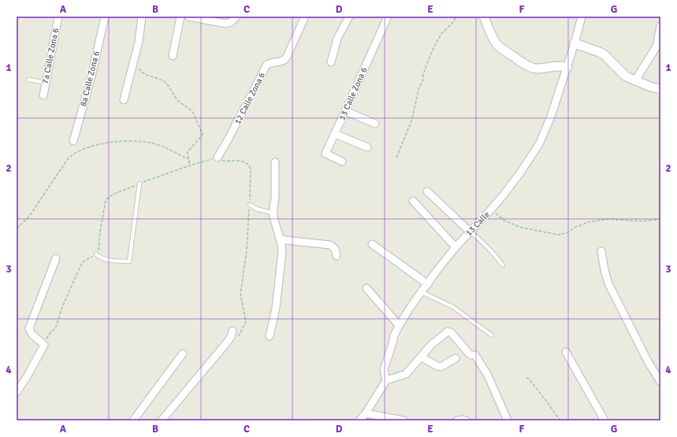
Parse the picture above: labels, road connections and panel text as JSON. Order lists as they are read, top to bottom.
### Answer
{
  "streets": {
    "street": [
      "7a Calle Zona 6",
      "8a Calle Zona 6",
      "13 Calle Zona 6",
      "12 Calle Zona 6",
      "13 Calle"
    ]
  },
  "grid": {
    "columns": [
      "A",
      "B",
      "C",
      "D",
      "E",
      "F",
      "G"
    ],
    "rows": [
      "1",
      "2",
      "3",
      "4"
    ]
  }
}
